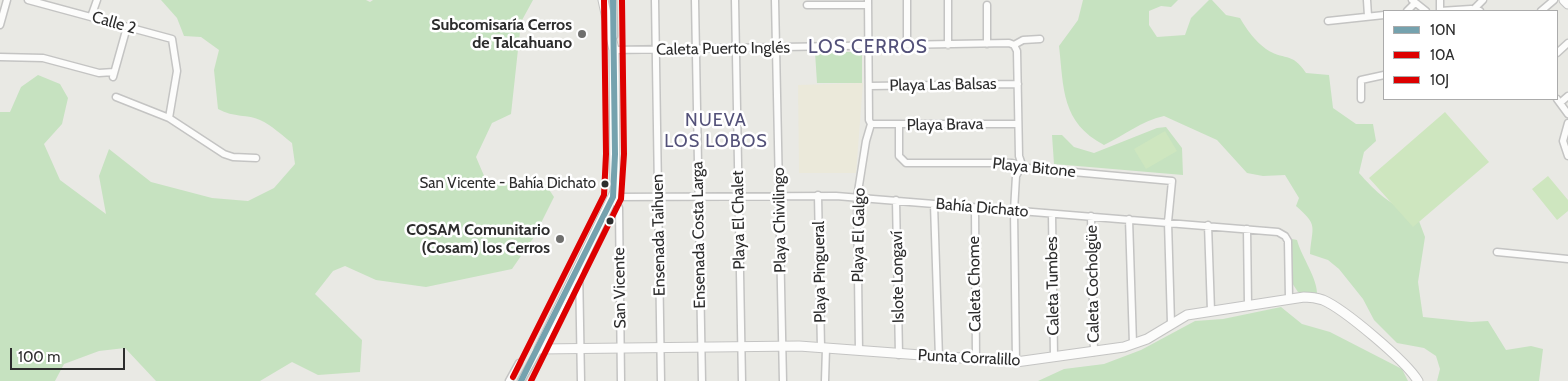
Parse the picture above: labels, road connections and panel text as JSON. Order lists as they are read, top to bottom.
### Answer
{
  "streets": {
    "street": [
      "Calle 2",
      "Caleta Puerto Inglés",
      "Playa Las Balsas",
      "Playa Brava",
      "Playa Bitone",
      "Bahía Dichato",
      "Playa El Chalet",
      "Playa Chivilingo",
      "Ensenada Taihuen",
      "Ensenada Costa Larga",
      "Playa El Galgo",
      "Playa Pingueral",
      "Islote Longaví",
      "Caleta Chome",
      "Caleta Cocholgüe",
      "Caleta Tumbes",
      "San Vicente",
      "Punta Corralillo"
    ]
  },
  "crossings": [
    ["Caleta Puerto Inglés", "Playa El Chalet"],
    ["Caleta Puerto Inglés", "Playa Chivilingo"],
    ["Caleta Puerto Inglés", "Ensenada Taihuen"],
    ["Caleta Puerto Inglés", "Ensenada Costa Larga"],
    ["Caleta Puerto Inglés", "Playa El Galgo"],
    ["Playa Las Balsas", "Playa El Galgo"],
    ["Playa Brava", "Playa Bitone"],
    ["Playa Brava", "Playa El Galgo"],
    ["Playa Bitone", "Bahía Dichato"],
    ["Bahía Dichato", "Playa El Chalet"],
    ["Bahía Dichato", "Playa Chivilingo"],
    ["Bahía Dichato", "Ensenada Taihuen"],
    ["Bahía Dichato", "Ensenada Costa Larga"],
    ["Bahía Dichato", "Playa El Galgo"],
    ["Bahía Dichato", "Playa Pingueral"],
    ["Bahía Dichato", "Islote Longaví"],
    ["Bahía Dichato", "Caleta Chome"],
    ["Bahía Dichato", "Caleta Cocholgüe"],
    ["Bahía Dichato", "Caleta Tumbes"],
    ["Bahía Dichato", "San Vicente"],
    ["Bahía Dichato", "Punta Corralillo"],
    ["Playa El Chalet", "Punta Corralillo"],
    ["Playa Chivilingo", "Punta Corralillo"],
    ["Ensenada Taihuen", "Punta Corralillo"],
    ["Ensenada Costa Larga", "Punta Corralillo"],
    ["Playa El Galgo", "Punta Corralillo"],
    ["Playa Pingueral", "Punta Corralillo"],
    ["Islote Longaví", "Punta Corralillo"],
    ["Caleta Chome", "Punta Corralillo"],
    ["Caleta Cocholgüe", "Punta Corralillo"],
    ["Caleta Tumbes", "Punta Corralillo"],
    ["San Vicente", "Punta Corralillo"]
  ],
  "districts": ["LOS CERROS", "NUEVA LOS LOBOS"],
  "places": ["Subcomisaría Cerros de Talcahuano", "San Vicente - Bahía Dichato", "COSAM Comunitario (Cosam) los Cerros"],
  "lines": ["transit line 10N", "transit line 10A", "transit line 10J"],
  "legend": ["10N", "10A", "10J"],
  "scale_bar": "100 m"
}
